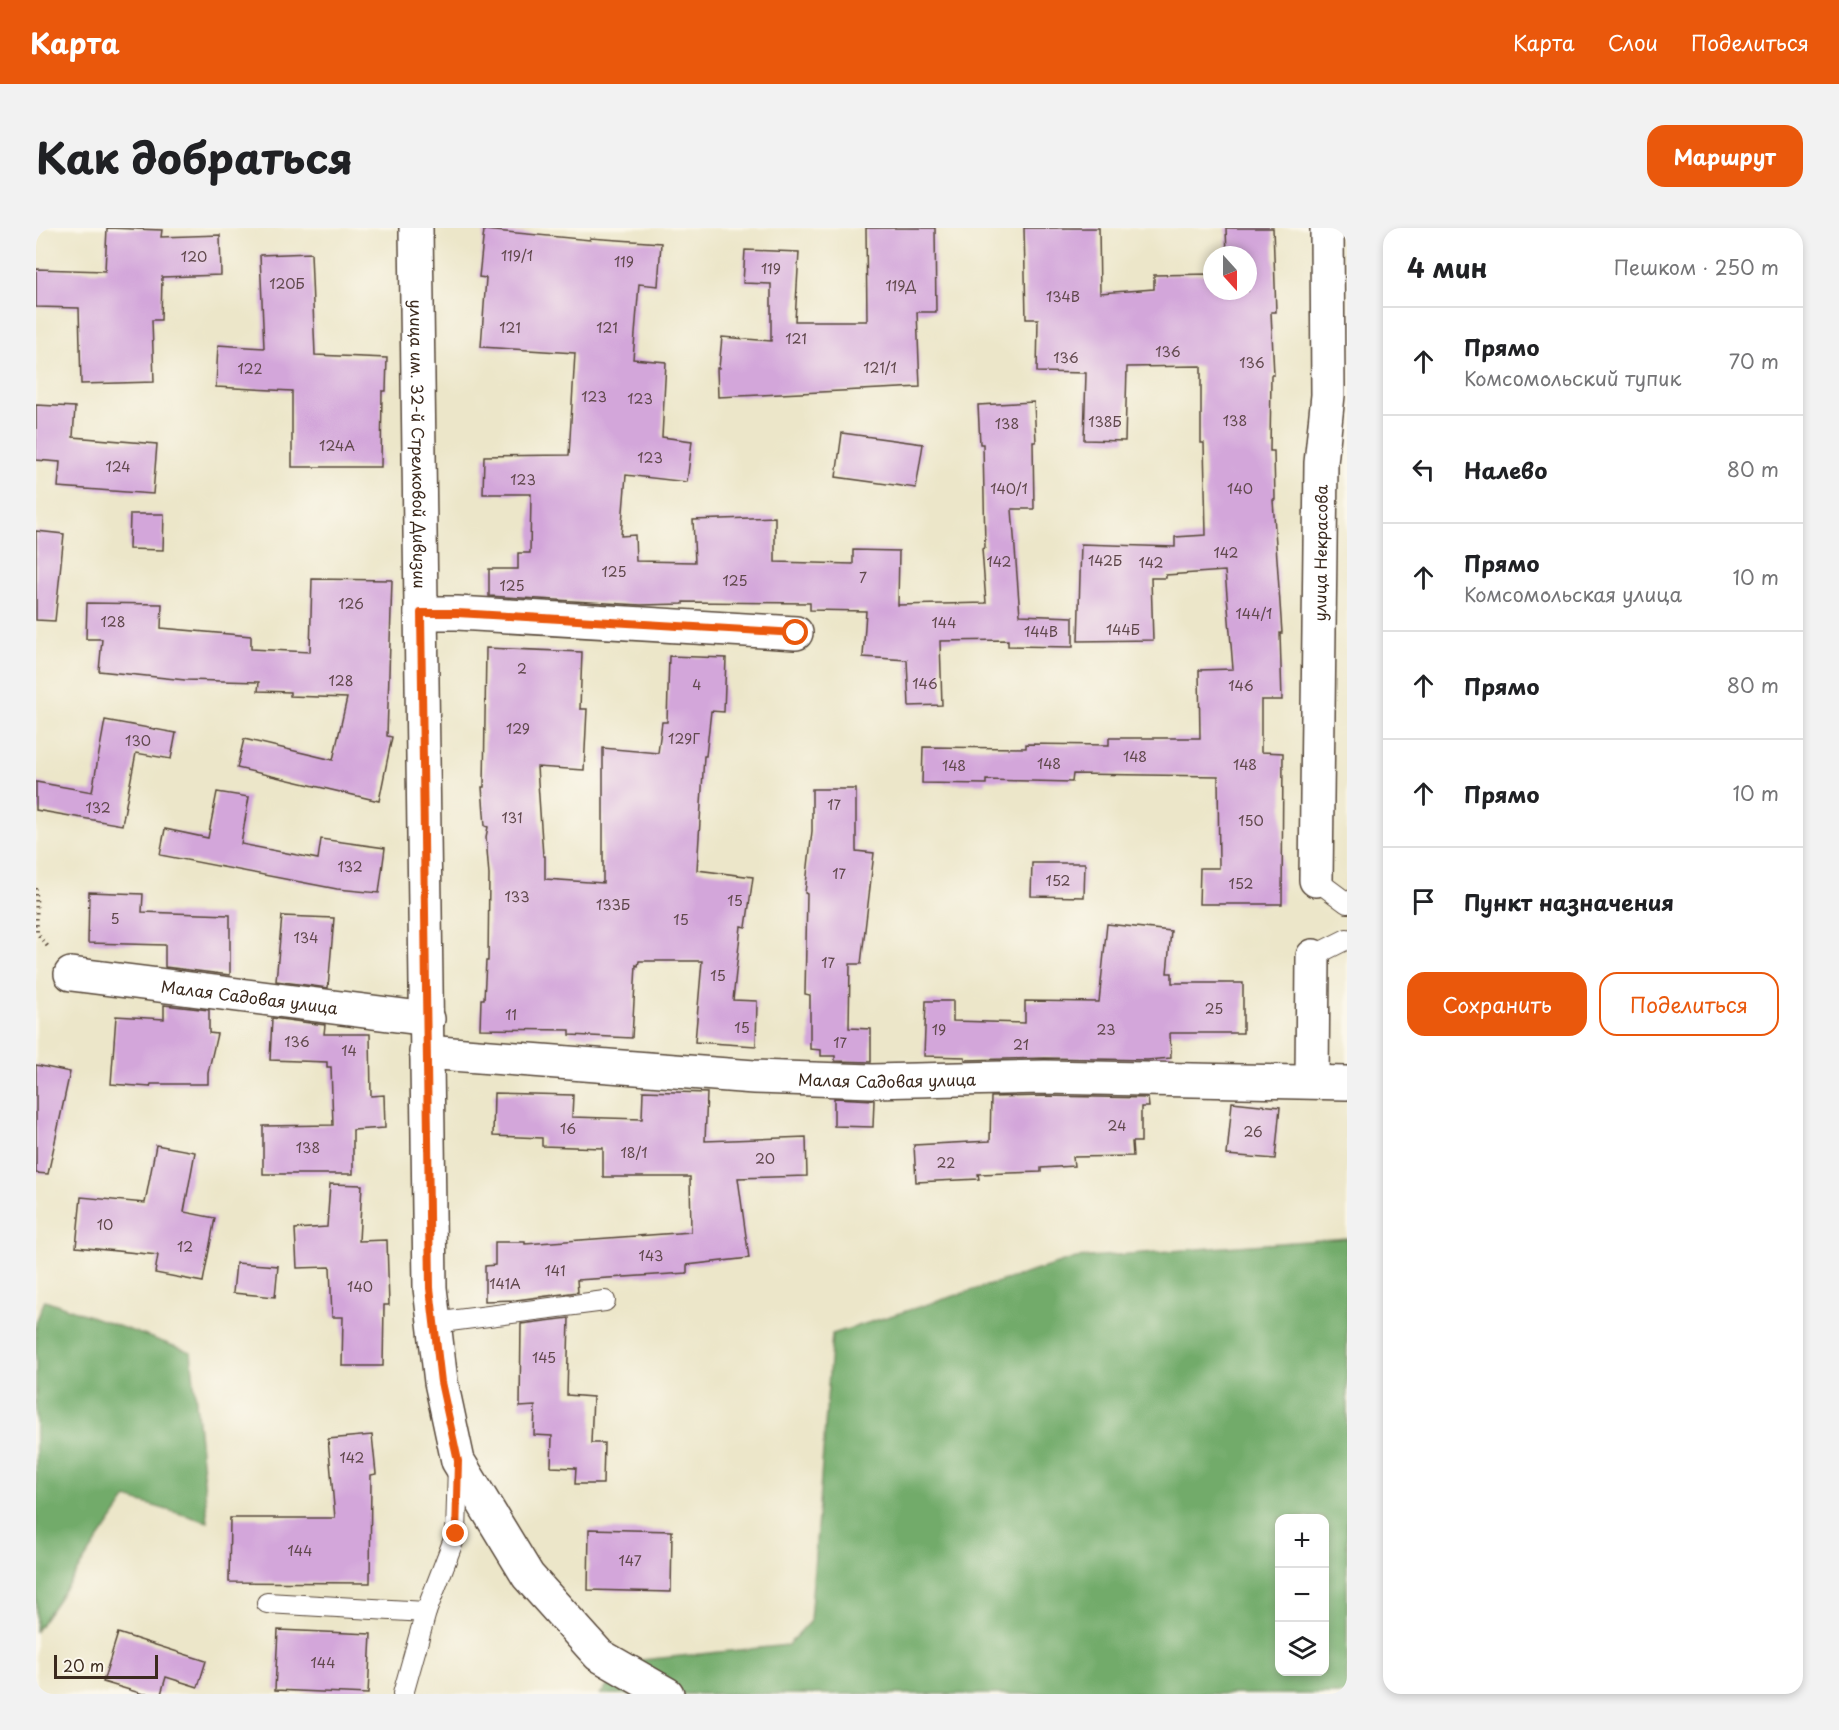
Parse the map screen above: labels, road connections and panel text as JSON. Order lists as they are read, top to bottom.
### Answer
{
  "streets": {
    "street": ["улица им. 32-й Стрелковой Дивизии", "улица Некрасова", "Малая Садовая улица"]
  },
  "crossings": [
    ["улица им. 32-й Стрелковой Дивизии", "Малая Садовая улица"]
  ],
  "house_numbers": [
    "119/1",
    "120",
    "119",
    "119",
    "120Б",
    "119Д",
    "134В",
    "121",
    "121",
    "121",
    "136",
    "136",
    "136",
    "121/1",
    "122",
    "123",
    "123",
    "138",
    "138Б",
    "138",
    "124А",
    "123",
    "124",
    "123",
    "140/1",
    "140",
    "142",
    "142Б",
    "142",
    "142",
    "125",
    "7",
    "125",
    "125",
    "126",
    "144/1",
    "128",
    "144",
    "144Б",
    "144В",
    "2",
    "128",
    "146",
    "4",
    "146",
    "129",
    "129Г",
    "130",
    "148",
    "148",
    "148",
    "148",
    "17",
    "132",
    "131",
    "150",
    "132",
    "17",
    "152",
    "152",
    "133",
    "15",
    "133Б",
    "5",
    "15",
    "134",
    "17",
    "15",
    "25",
    "11",
    "15",
    "19",
    "23",
    "136",
    "17",
    "21",
    "14",
    "24",
    "16",
    "26",
    "138",
    "18/1",
    "20",
    "22",
    "10",
    "12",
    "143",
    "141",
    "141А",
    "140",
    "145",
    "142",
    "144",
    "147",
    "144"
  ],
  "scale_bar": "20 m",
  "north": "bottom",
  "page": {
    "header": "Карта",
    "nav": ["Карта", "Слои", "Поделиться"],
    "title": "Как добраться",
    "buttons": [
      "Маршрут",
      ["Сохранить", "Поделиться"]
    ],
    "heading": ["4 мин", "Пешком · 250 m"],
    "list": [
      ["Прямо", "Комсомольский тупик", "70 m"],
      ["Налево", "80 m"],
      ["Прямо", "Комсомольская улица", "10 m"],
      ["Прямо", "80 m"],
      ["Прямо", "10 m"],
      "Пункт назначения"
    ],
    "map_buttons": ["+", "−"],
    "scale": "20 m"
  }
}
